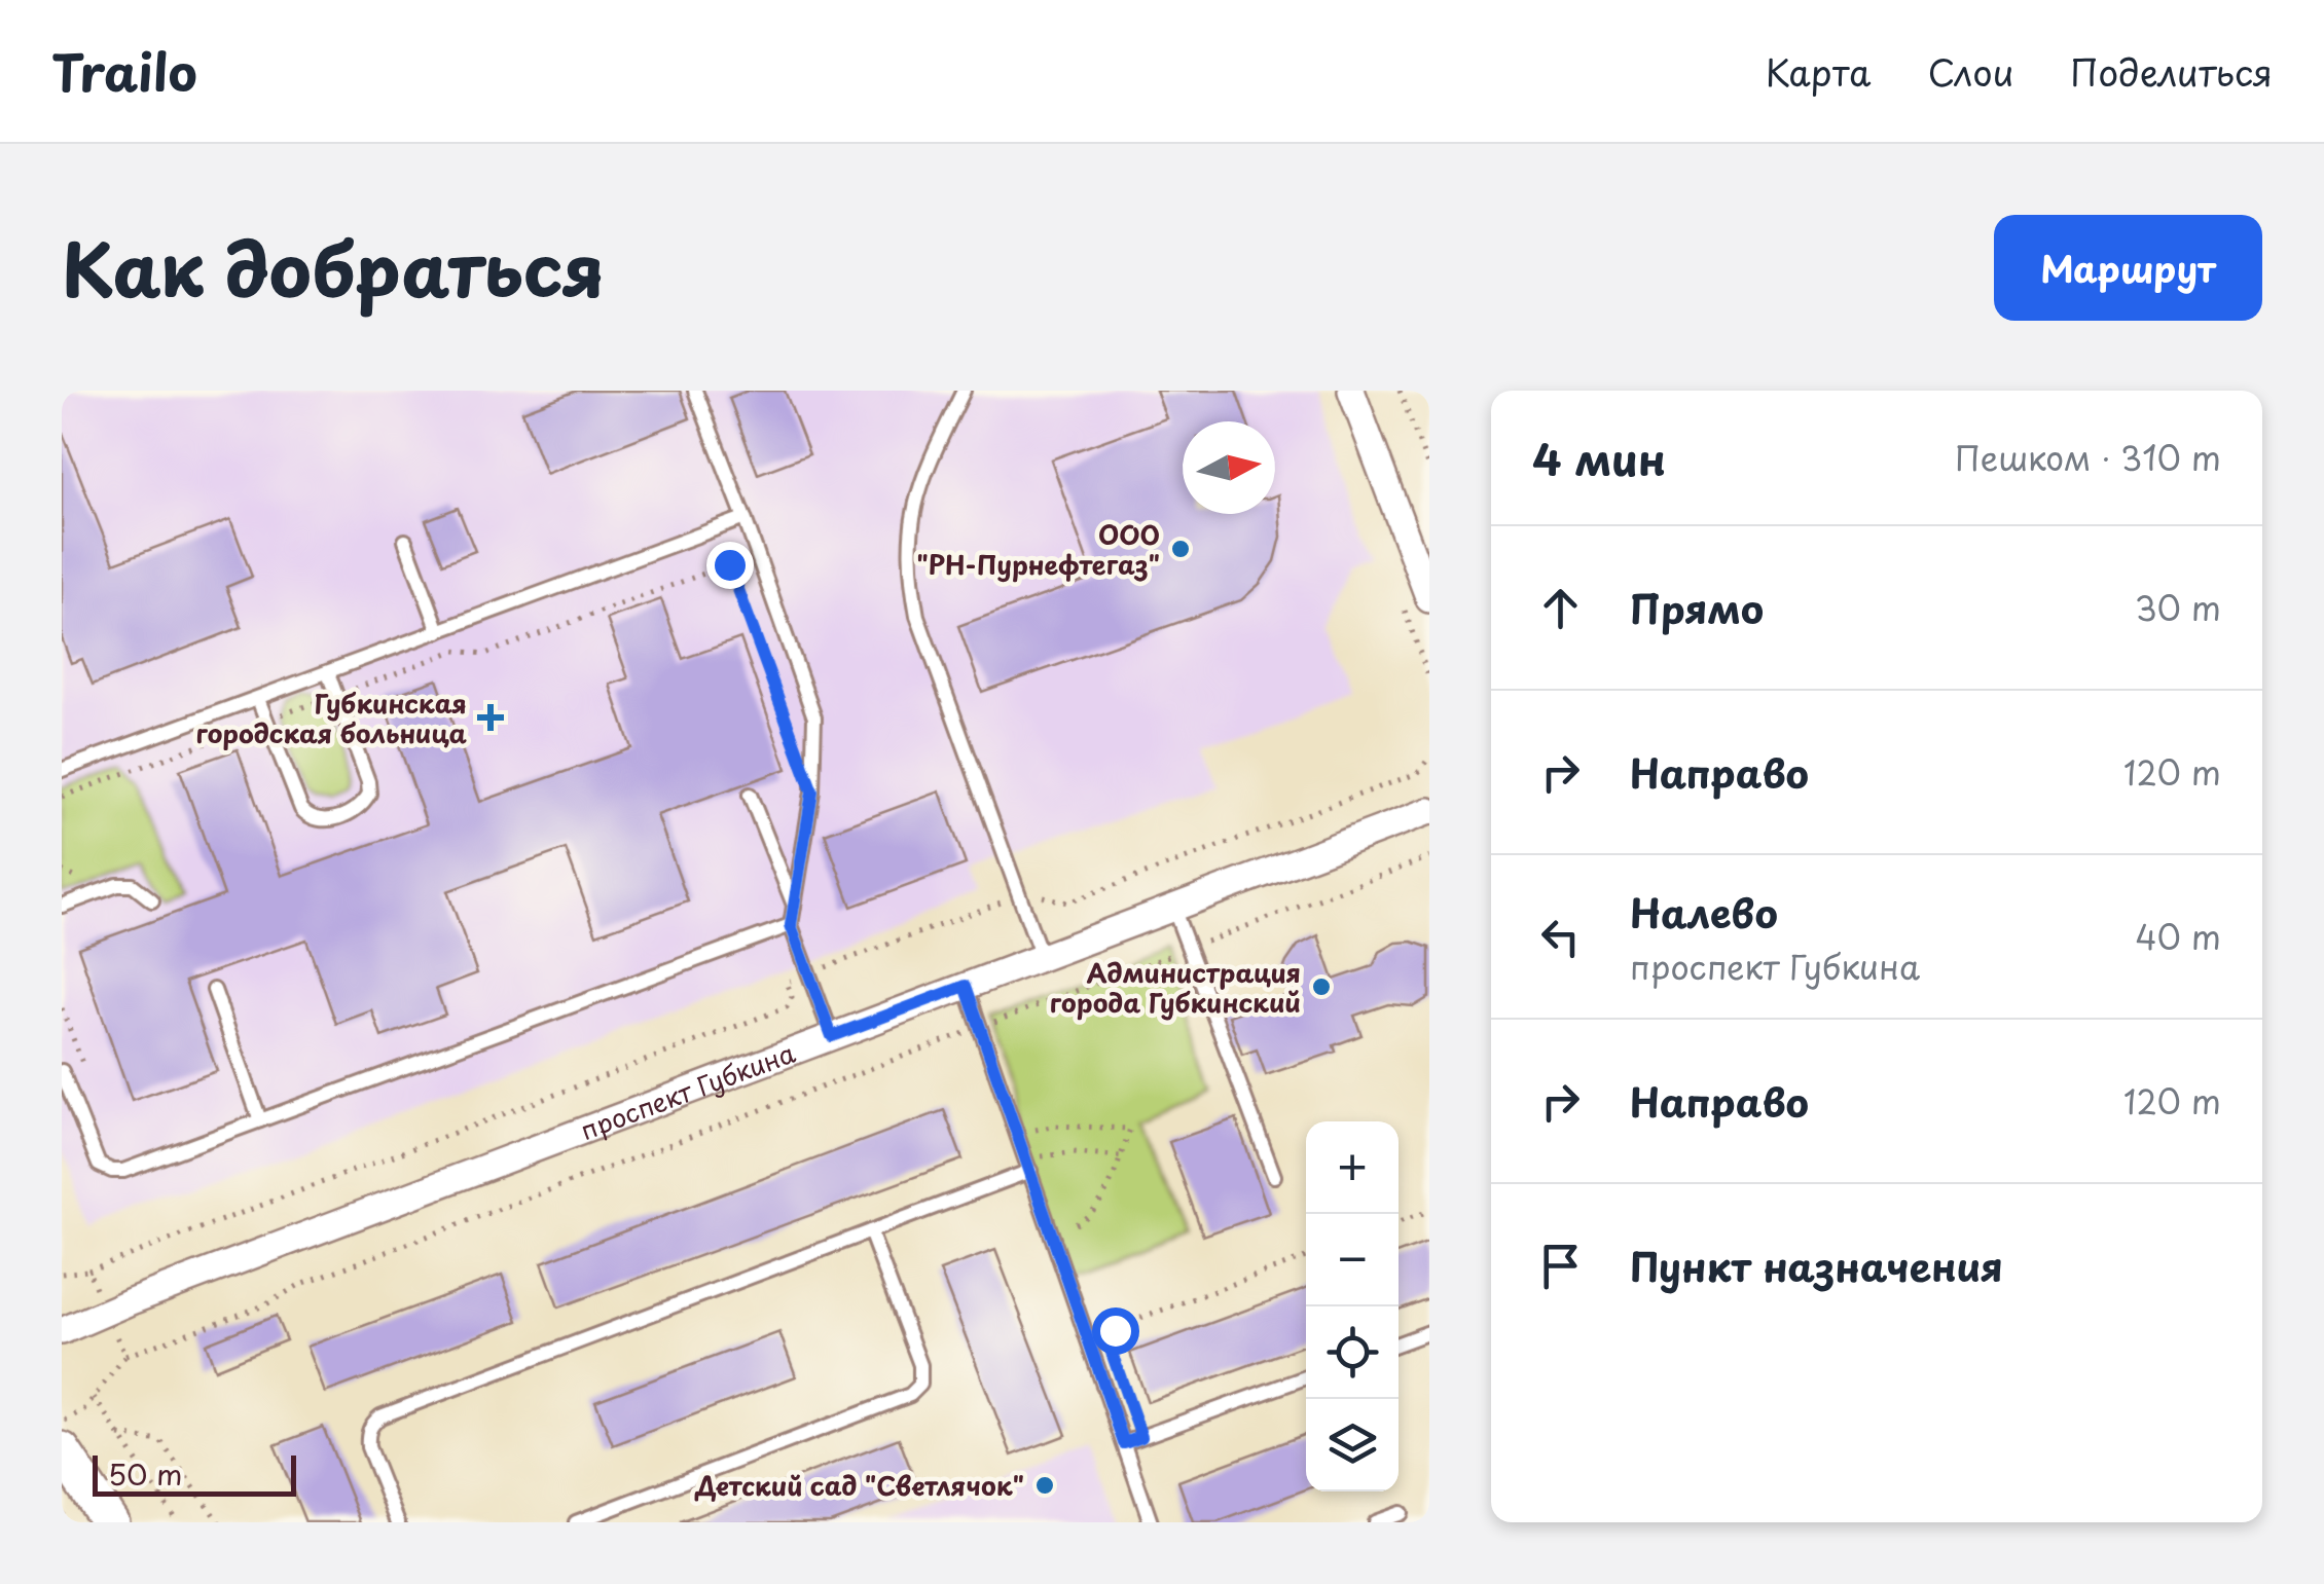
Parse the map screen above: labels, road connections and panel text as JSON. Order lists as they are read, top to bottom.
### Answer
{
  "streets": {
    "street": ["проспект Губкина"]
  },
  "places": {
    "other": ["ООО \"РН-Пурнефтегаз\"", "Администрация города Губкинский", "Детский сад \"Светлячок\""],
    "health": ["Губкинская городская больница"]
  },
  "scale_bar": "50 m",
  "north": "right",
  "page": {
    "header": "Trailo",
    "nav": ["Карта", "Слои", "Поделиться"],
    "title": "Как добраться",
    "buttons": "Маршрут",
    "heading": ["4 мин", "Пешком · 310 m"],
    "list": [
      ["Прямо", "30 m"],
      ["Направо", "120 m"],
      ["Налево", "проспект Губкина", "40 m"],
      ["Направо", "120 m"],
      "Пункт назначения"
    ],
    "map_buttons": ["+", "−"],
    "scale": "50 m"
  }
}
